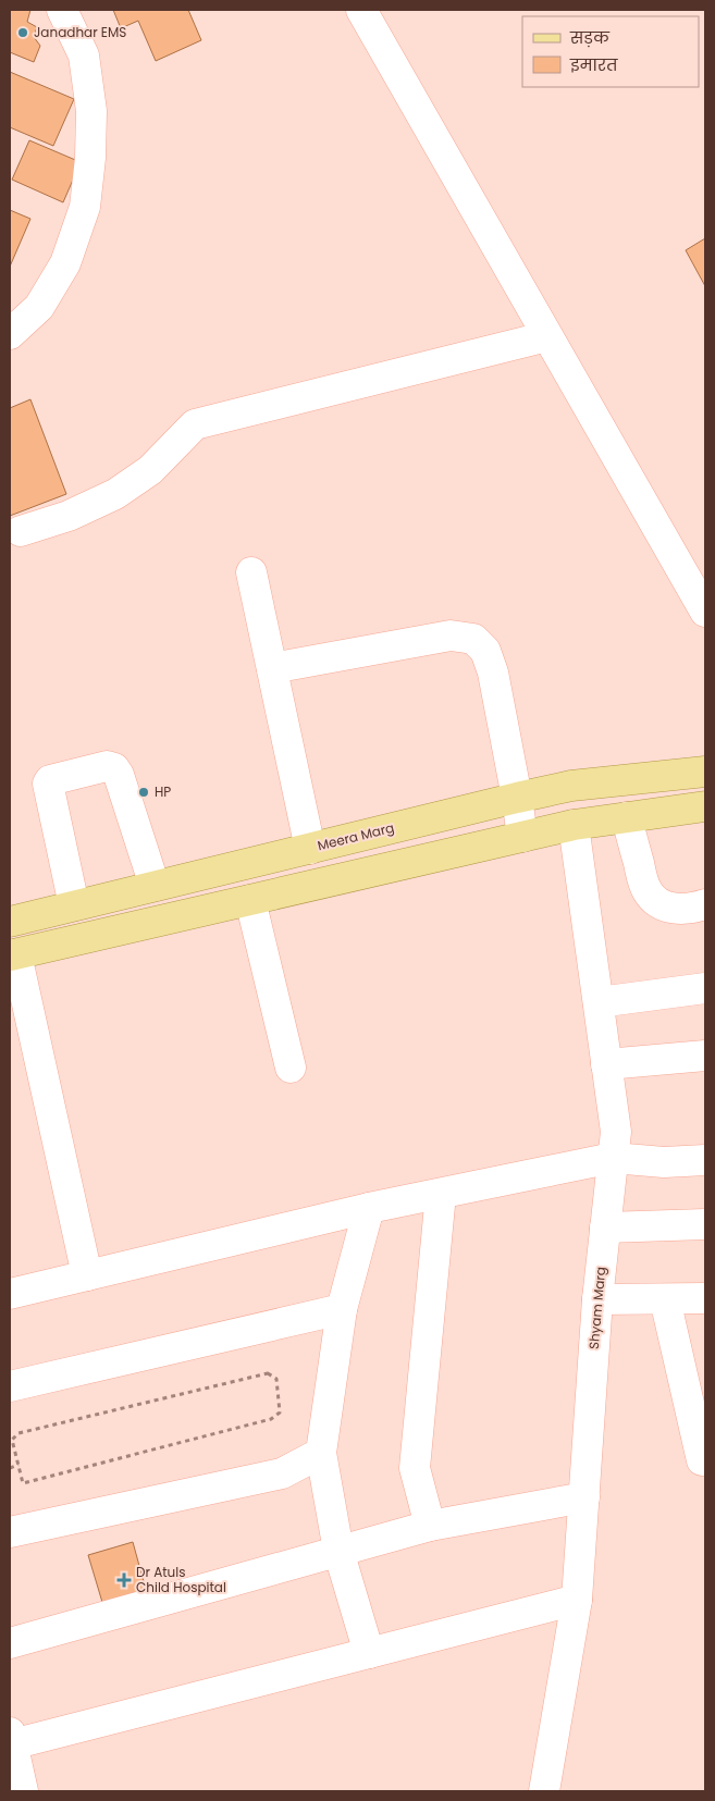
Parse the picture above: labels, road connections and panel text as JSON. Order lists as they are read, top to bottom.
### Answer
{
  "streets": {
    "main road": ["Meera Marg"],
    "street": ["Shyam Marg"]
  },
  "places": {
    "other": ["Janadhar EMS", "HP"],
    "health": ["Dr Atuls Child Hospital"]
  },
  "legend": ["सड़क", "इमारत"]
}
